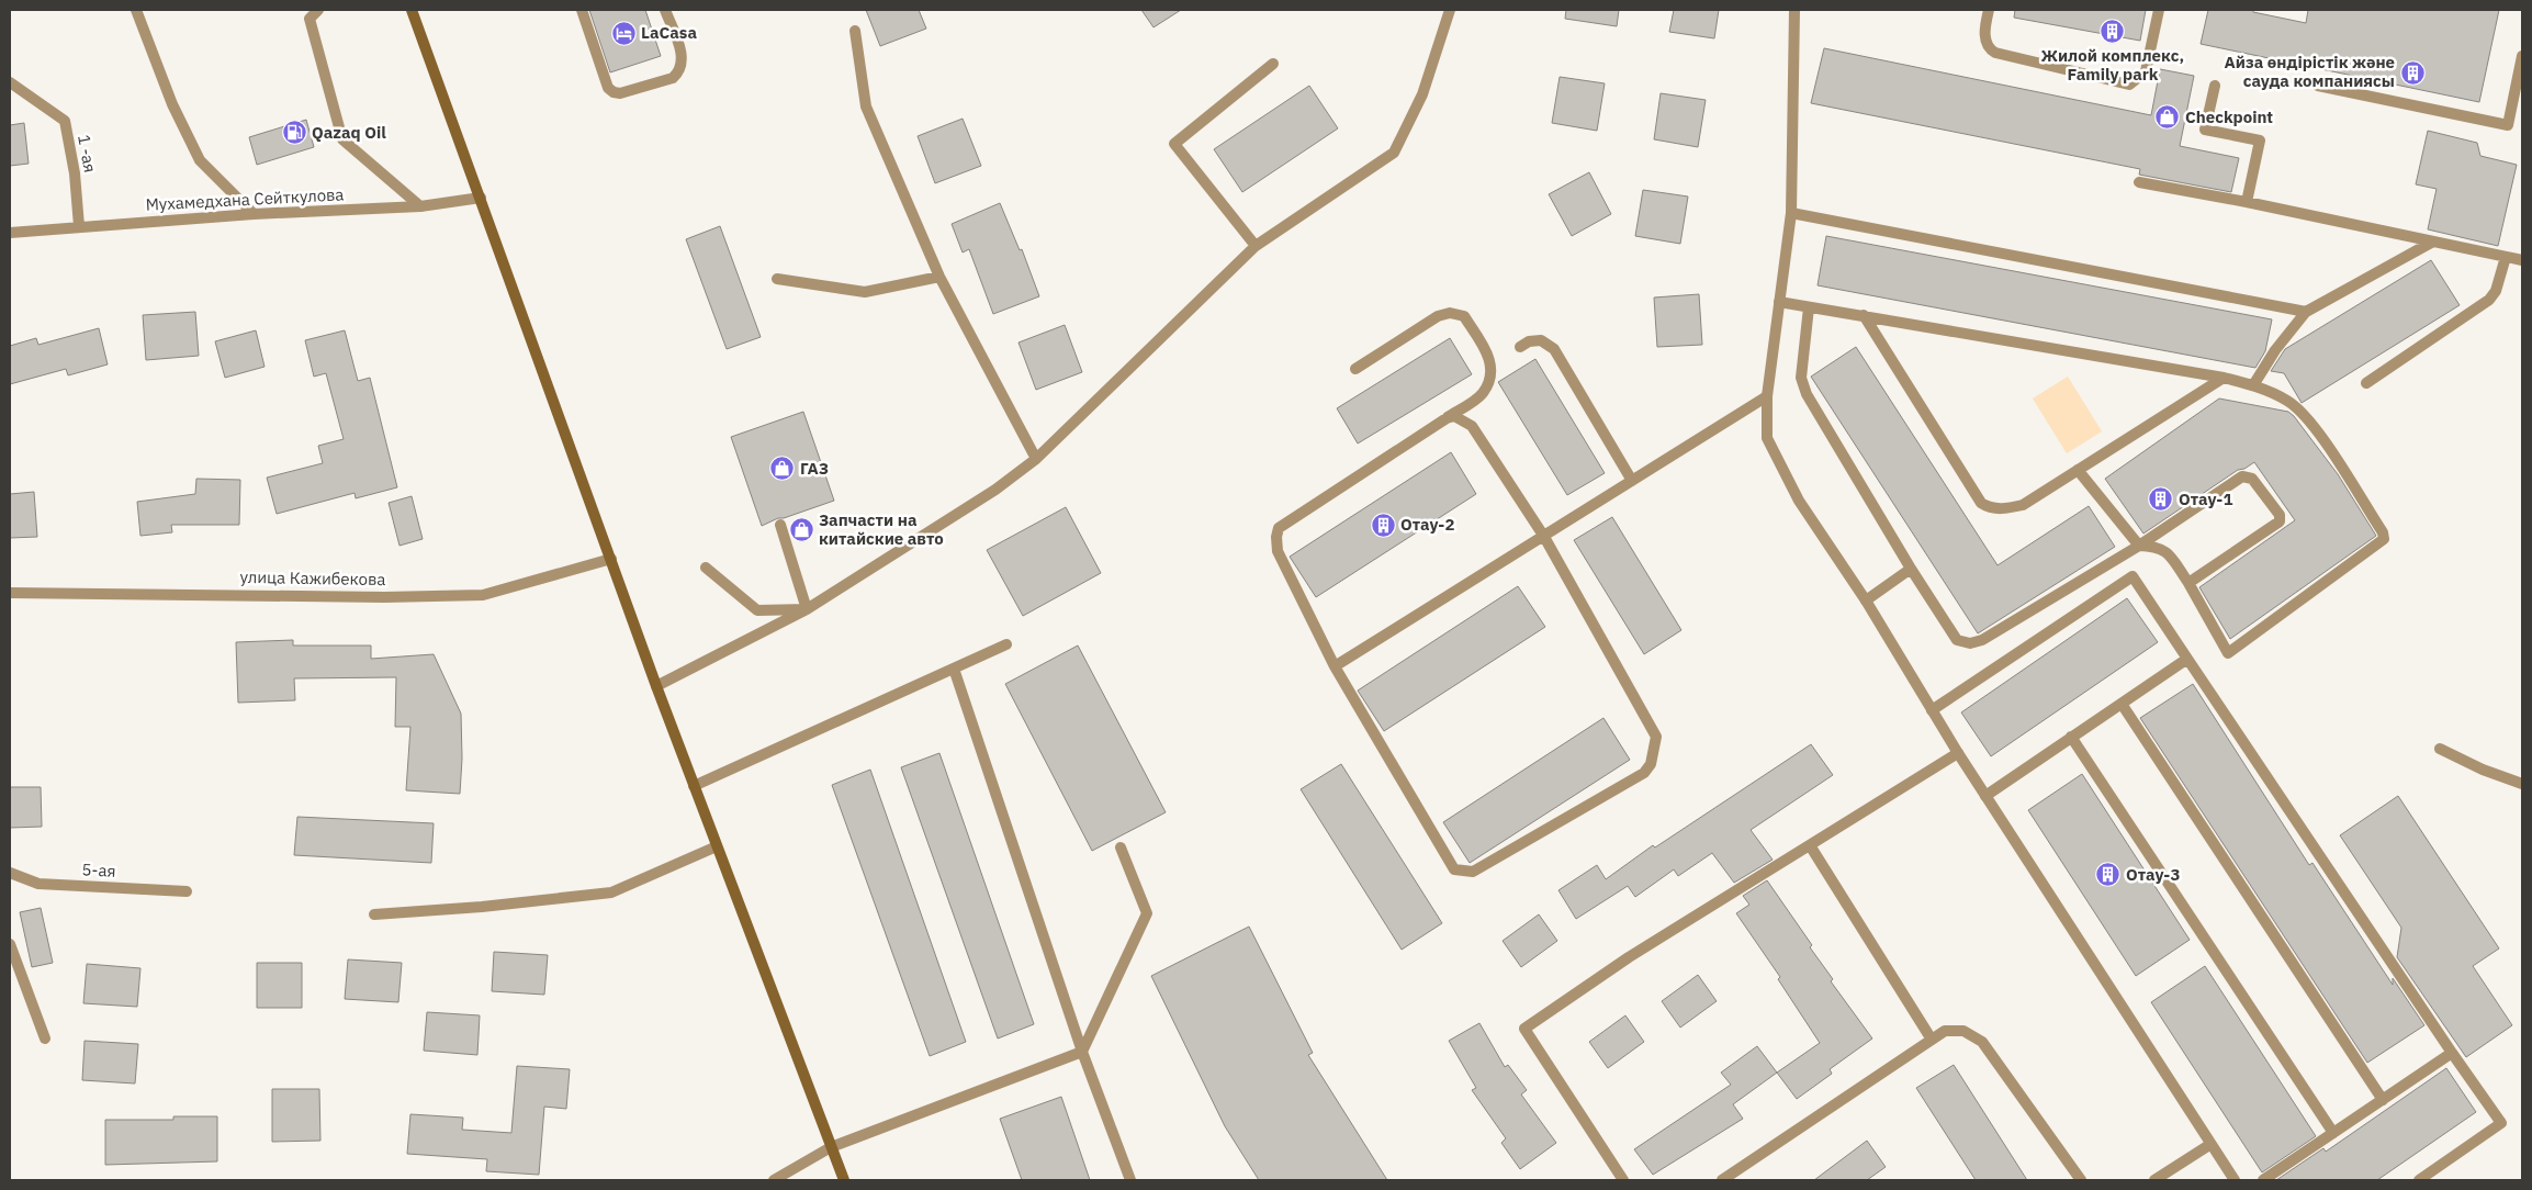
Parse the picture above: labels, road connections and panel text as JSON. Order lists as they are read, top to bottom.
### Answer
{
  "streets": {
    "street": [
      "1 -ая",
      "Мухамедхана Сейткулова",
      "улица Кажибекова",
      "5-ая"
    ]
  },
  "crossings": [
    ["1 -ая", "Мухамедхана Сейткулова"]
  ],
  "places": {
    "building": [
      "Жилой комплекс, Family park",
      "Айза өндірістік және сауда компаниясы",
      "Отау-1",
      "Отау-2",
      "Отау-3"
    ],
    "hotel": ["LaCasa"],
    "shop": ["Checkpoint", "ГАЗ", "Запчасти на китайские авто"],
    "fuel station": ["Qazaq Oil"]
  }
}
